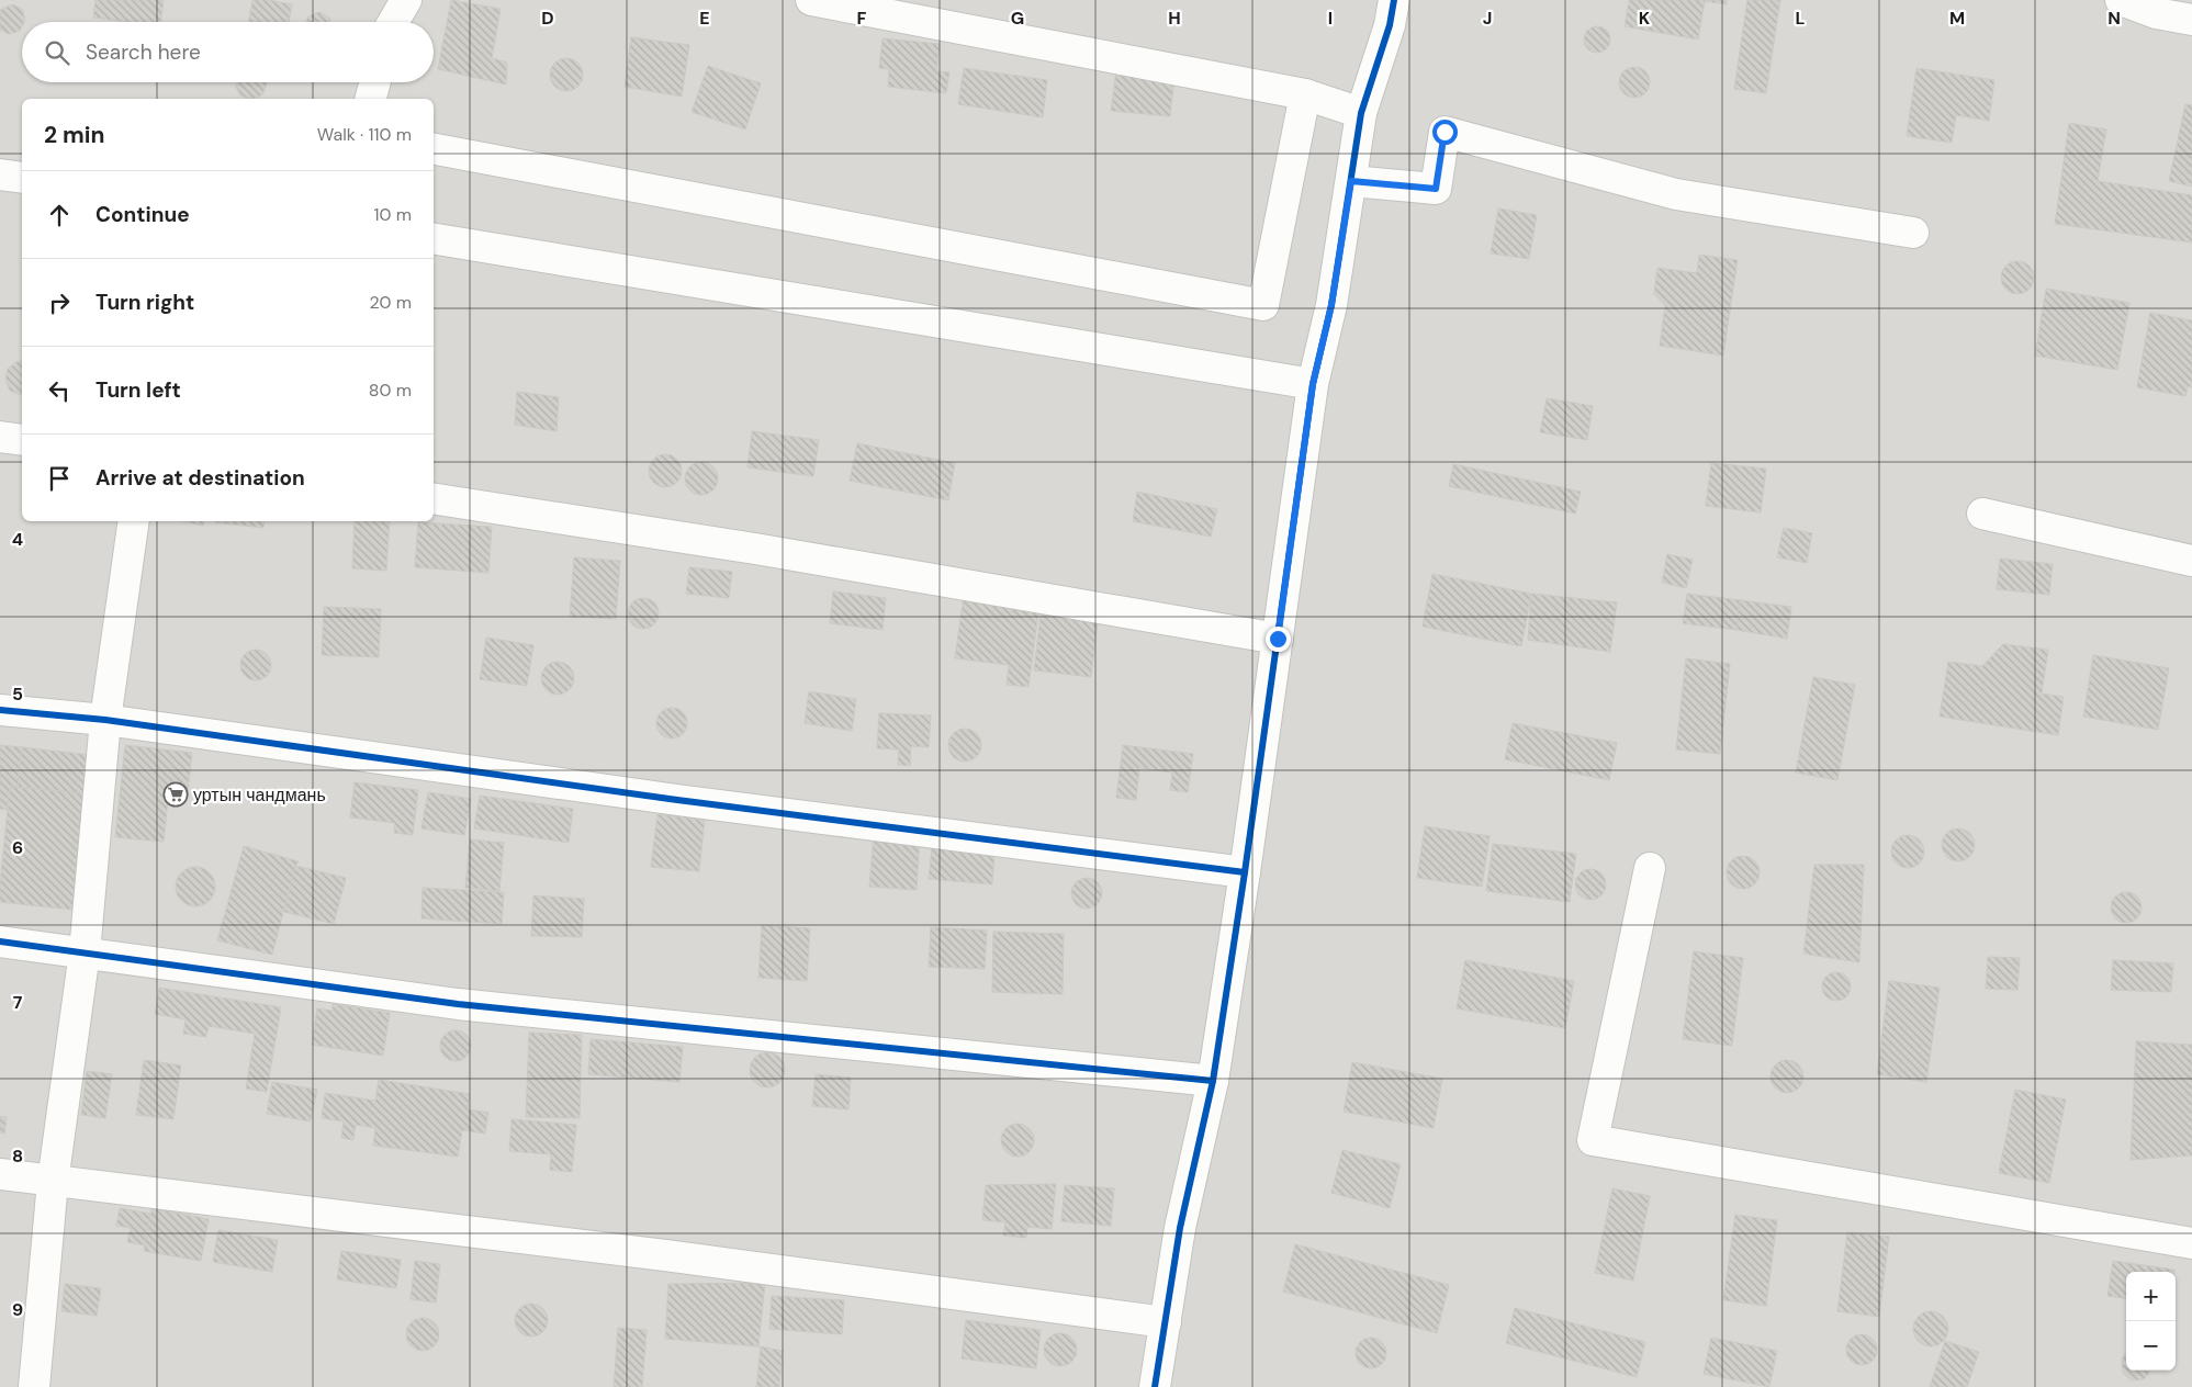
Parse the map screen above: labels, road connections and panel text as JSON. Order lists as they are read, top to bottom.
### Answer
{
  "places": {
    "supermarket": ["уртын чандмань"]
  },
  "page": {
    "search": "Search here",
    "heading": ["2 min", "Walk · 110 m"],
    "list": [
      ["Continue", "10 m"],
      ["Turn right", "20 m"],
      ["Turn left", "80 m"],
      "Arrive at destination"
    ],
    "map_buttons": ["+", "−"]
  },
  "grid": {
    "columns": [
      "D",
      "E",
      "F",
      "G",
      "H",
      "I",
      "J",
      "K",
      "L",
      "M",
      "N"
    ],
    "rows": [
      "4",
      "5",
      "6",
      "7",
      "8",
      "9"
    ]
  }
}
